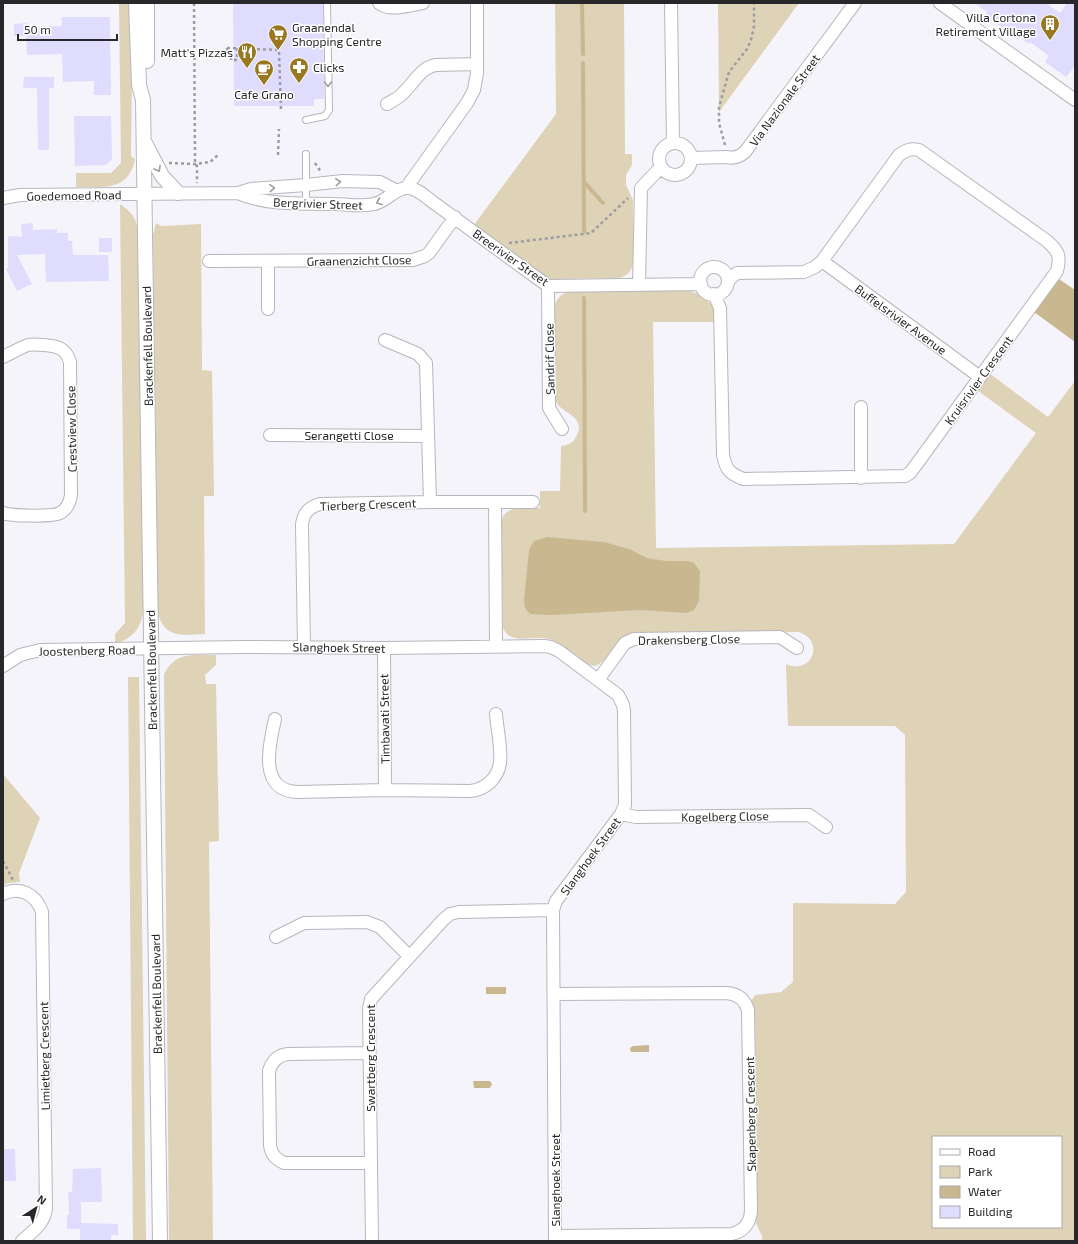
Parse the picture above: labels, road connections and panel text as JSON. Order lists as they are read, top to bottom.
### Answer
{
  "streets": {
    "street": [
      "Via Nazionale Street",
      "Goedemoed Road",
      "Bergrivier Street",
      "Breerivier Street",
      "Graanenzicht Close",
      "Buffelsrivier Avenue",
      "Brackenfell Boulevard",
      "Sandrif Close",
      "Kruisrivier Crescent",
      "Crestview Close",
      "Serangetti Close",
      "Tierberg Crescent",
      "Drakensberg Close",
      "Slanghoek Street",
      "Joostenberg Road",
      "Timbavati Street",
      "Kogelberg Close",
      "Limietberg Crescent",
      "Swartberg Crescent",
      "Skapenberg Crescent"
    ]
  },
  "crossings": [
    ["Goedemoed Road", "Bergrivier Street"],
    ["Goedemoed Road", "Brackenfell Boulevard"],
    ["Bergrivier Street", "Breerivier Street"],
    ["Bergrivier Street", "Brackenfell Boulevard"],
    ["Breerivier Street", "Graanenzicht Close"],
    ["Breerivier Street", "Sandrif Close"],
    ["Breerivier Street", "Kruisrivier Crescent"],
    ["Buffelsrivier Avenue", "Kruisrivier Crescent"],
    ["Brackenfell Boulevard", "Slanghoek Street"],
    ["Brackenfell Boulevard", "Joostenberg Road"],
    ["Tierberg Crescent", "Slanghoek Street"],
    ["Drakensberg Close", "Slanghoek Street"],
    ["Slanghoek Street", "Joostenberg Road"],
    ["Slanghoek Street", "Timbavati Street"],
    ["Slanghoek Street", "Kogelberg Close"],
    ["Slanghoek Street", "Swartberg Crescent"],
    ["Slanghoek Street", "Skapenberg Crescent"]
  ],
  "places": {
    "building": ["Villa Cortona Retirement Village"],
    "supermarket": ["Graanendal Shopping Centre"],
    "restaurant": ["Matt's Pizzas"],
    "pharmacy": ["Clicks"],
    "cafe": ["Cafe Grano"]
  },
  "legend": [
    "Road",
    "Park",
    "Water",
    "Building"
  ],
  "scale_bar": "50 m",
  "north": "top right"
}
